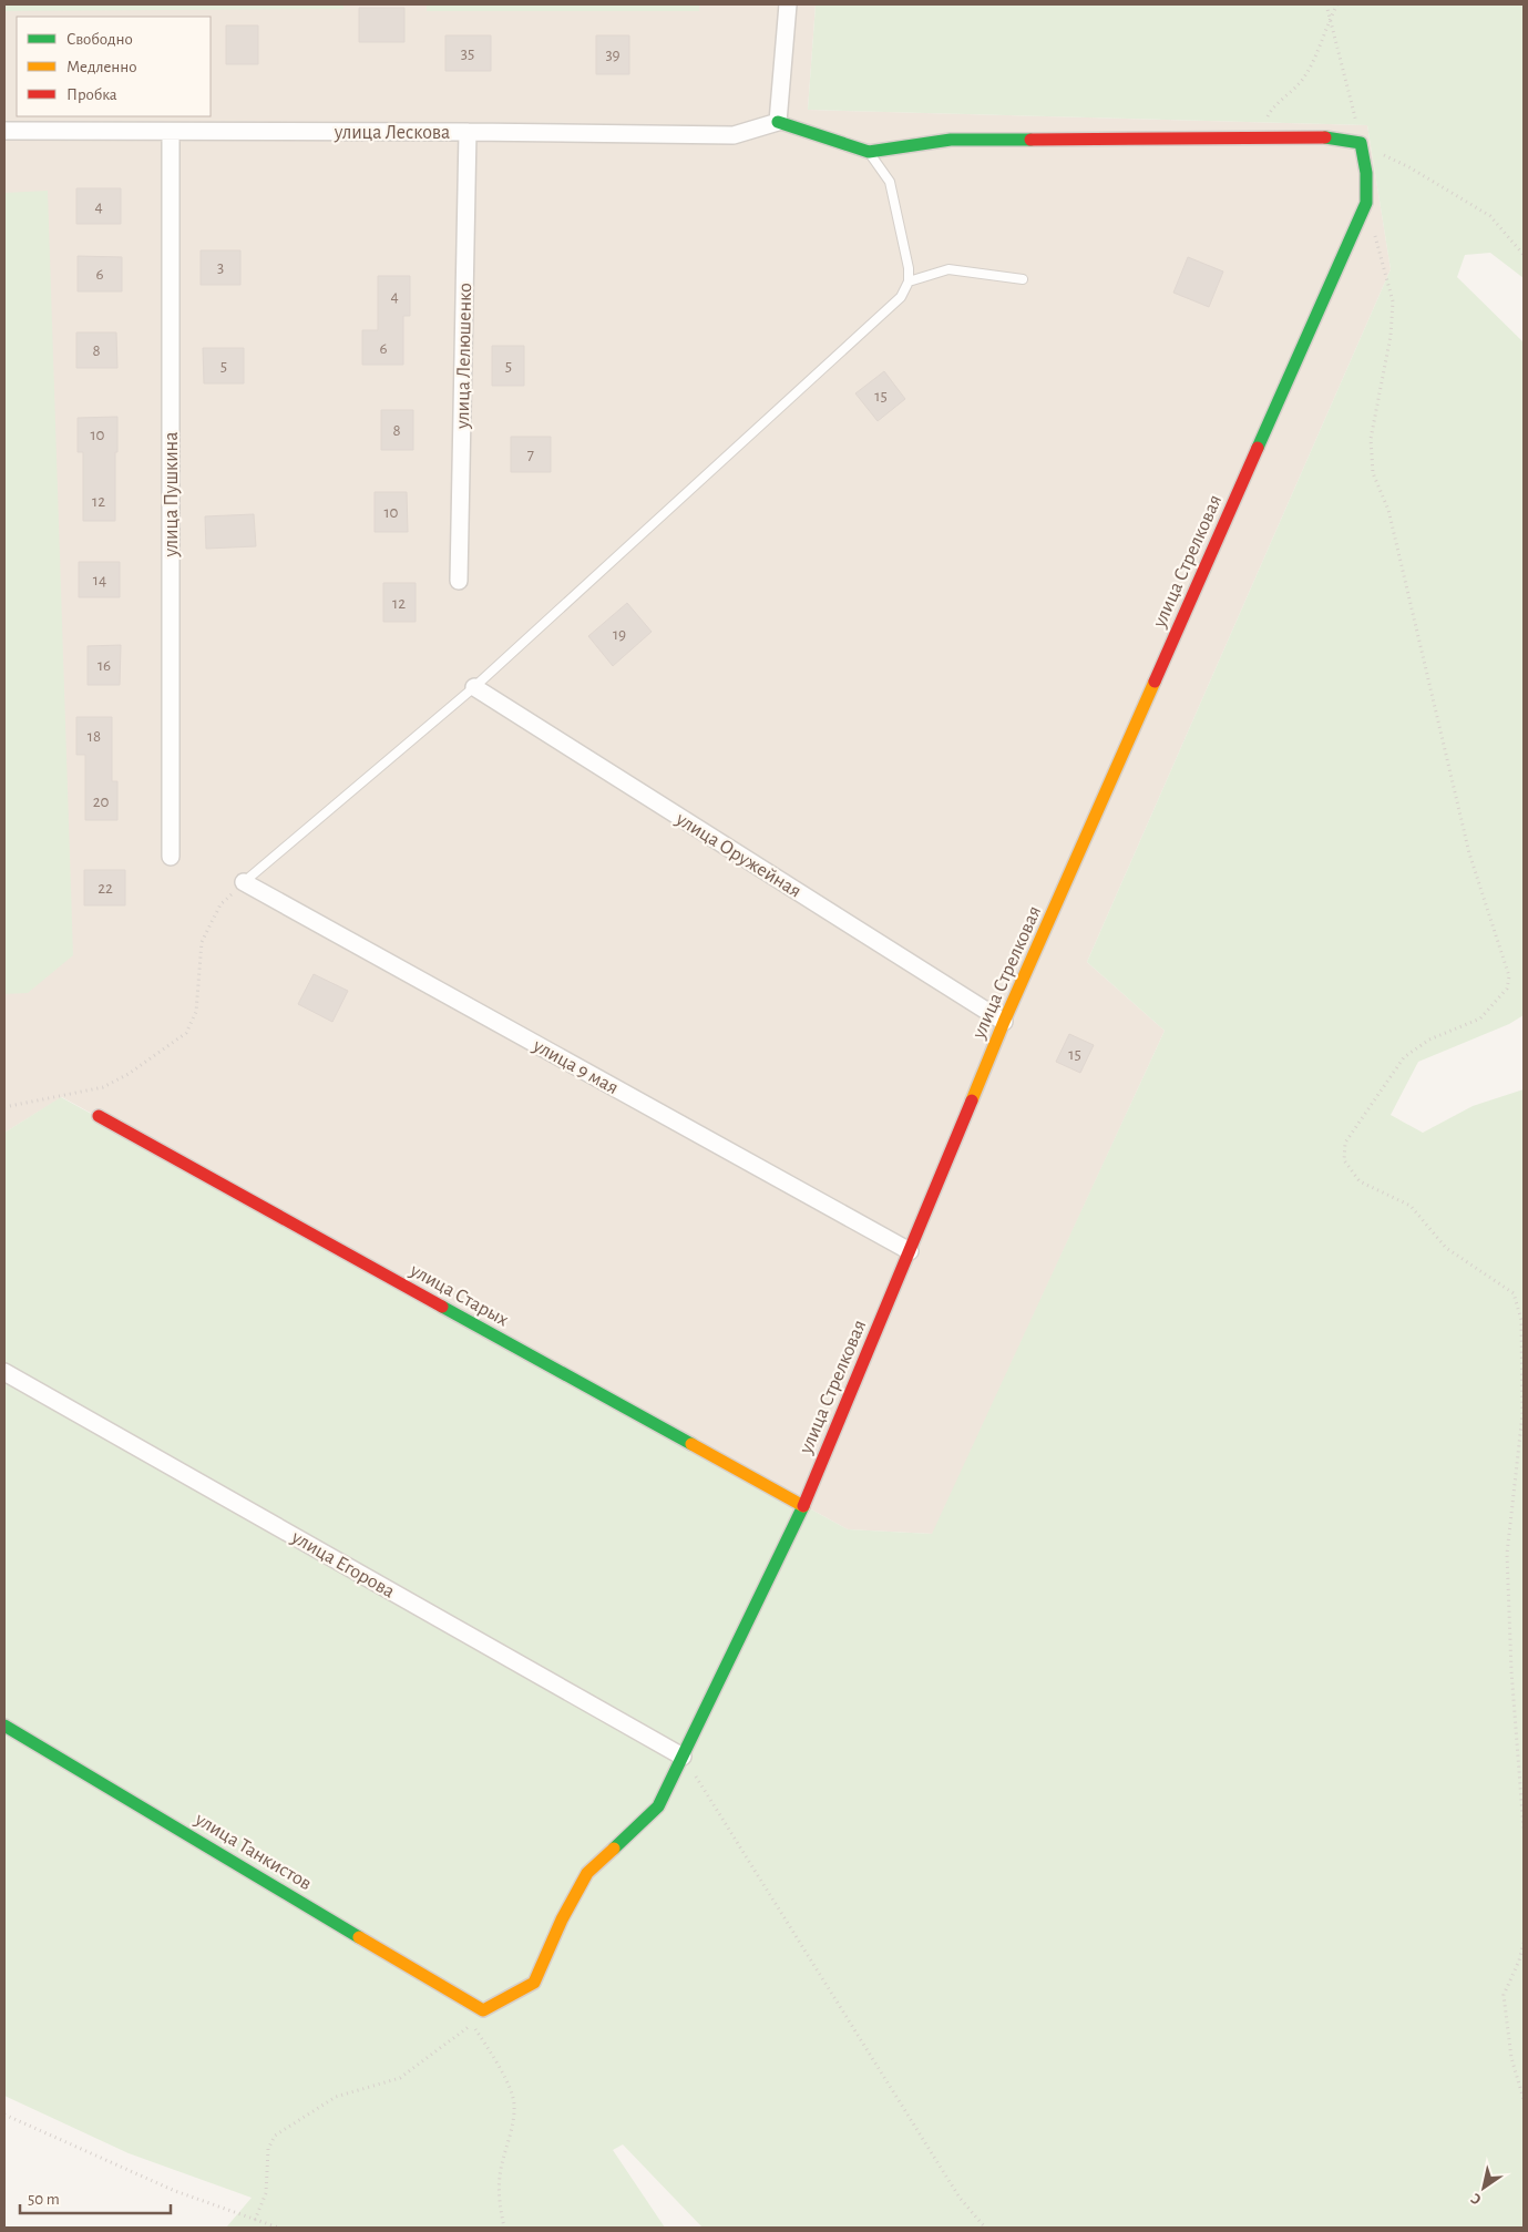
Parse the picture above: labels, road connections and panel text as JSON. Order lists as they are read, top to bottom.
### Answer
{
  "streets": {
    "street": [
      "улица Лескова",
      "улица Лелюшенко",
      "улица Пушкина",
      "улица Стрелковая",
      "улица Оружейная",
      "улица 9 мая",
      "улица Старых",
      "улица Егорова",
      "улица Танкистов"
    ]
  },
  "crossings": [
    ["улица Лескова", "улица Лелюшенко"],
    ["улица Лескова", "улица Пушкина"],
    ["улица Стрелковая", "улица Оружейная"],
    ["улица Стрелковая", "улица 9 мая"],
    ["улица Стрелковая", "улица Старых"],
    ["улица Стрелковая", "улица Егорова"],
    ["улица Стрелковая", "улица Танкистов"]
  ],
  "house_numbers": [
    "35",
    "39",
    "4",
    "3",
    "6",
    "4",
    "6",
    "8",
    "5",
    "5",
    "15",
    "8",
    "10",
    "7",
    "12",
    "10",
    "14",
    "12",
    "19",
    "16",
    "18",
    "20",
    "22",
    "15"
  ],
  "legend": ["Свободно", "Медленно", "Пробка"],
  "scale_bar": "50 m",
  "north": "bottom left"
}
